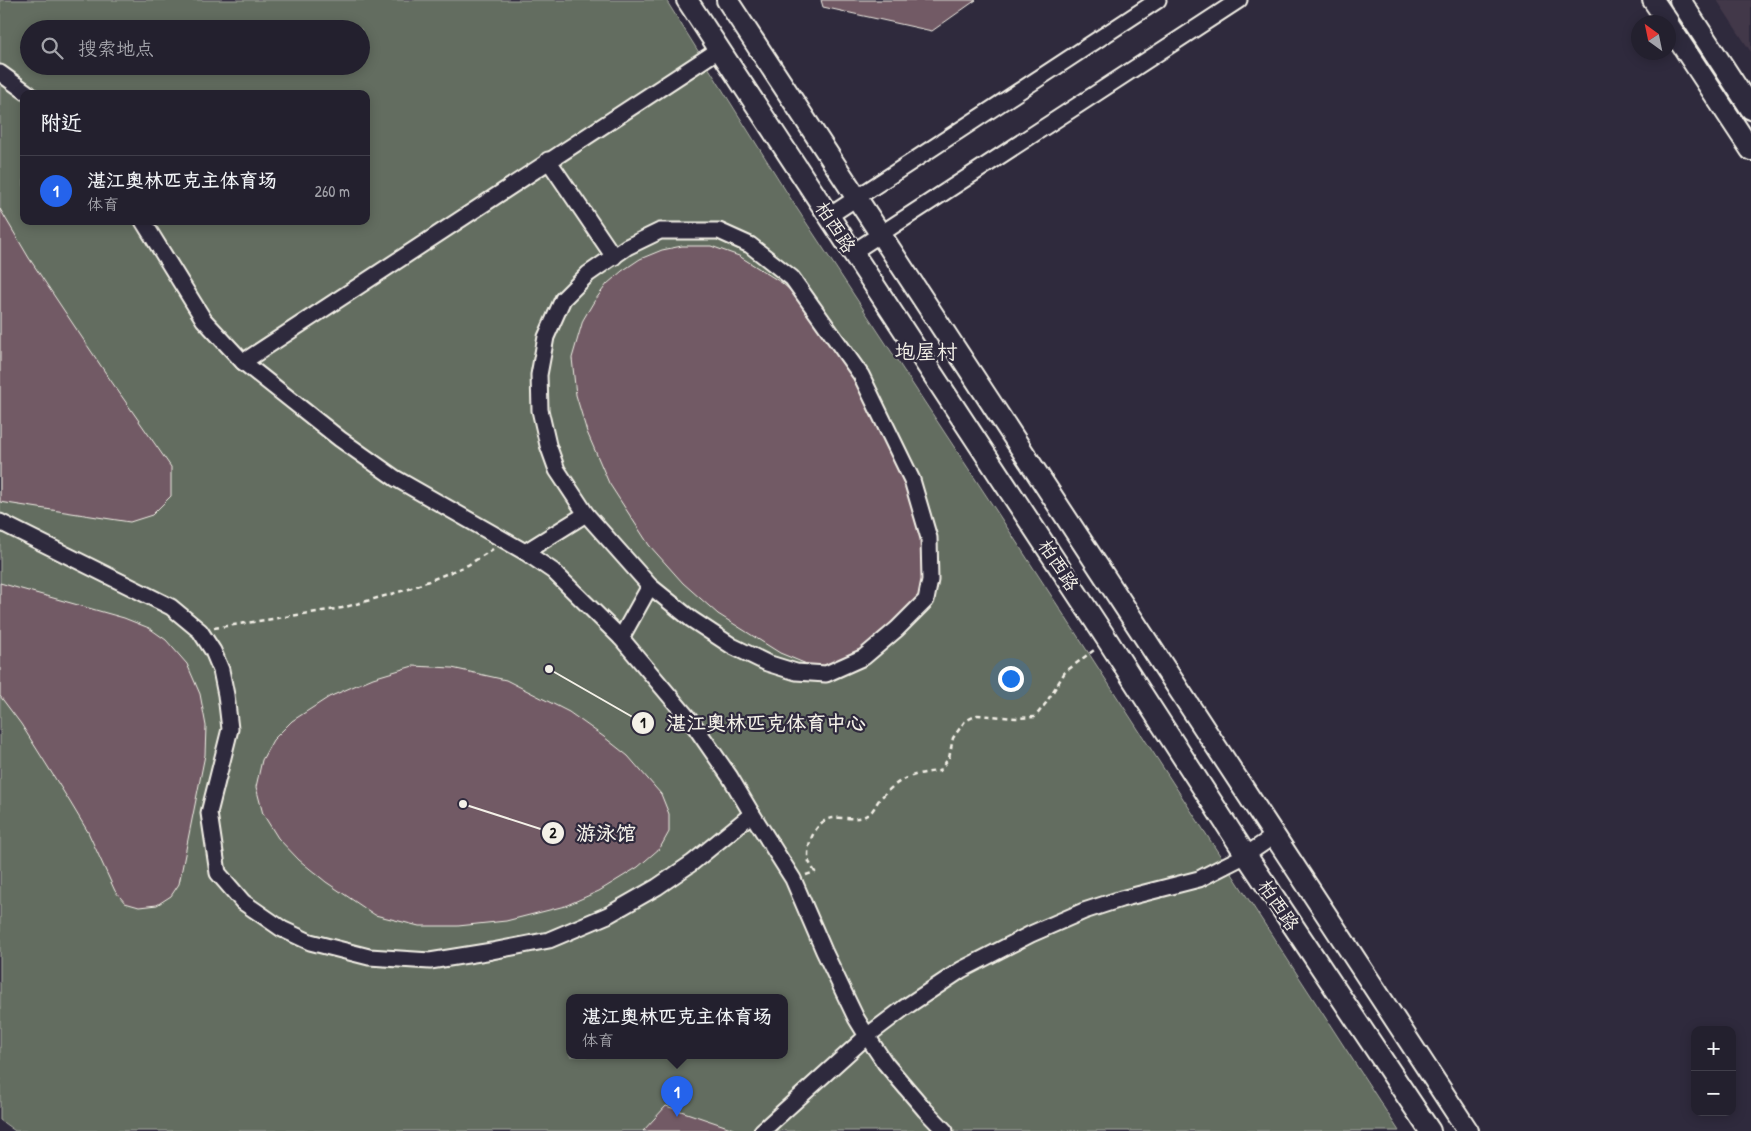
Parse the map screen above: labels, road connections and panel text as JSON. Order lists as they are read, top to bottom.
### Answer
{
  "streets": {
    "main road": ["柏西路"]
  },
  "districts": ["垉屋村"],
  "places": ["湛江奥林匹克体育中心", "游泳馆"],
  "north": "top left",
  "page": {
    "search": "搜索地点",
    "heading": "附近",
    "list": [
      {
        "mark": "1",
        "name": "湛江奥林匹克主体育场",
        "note": "体育",
        "value": "260 m"
      }
    ],
    "popup": ["湛江奥林匹克主体育场", "体育"],
    "map_buttons": ["+", "−"],
    "pins": "1"
  }
}
